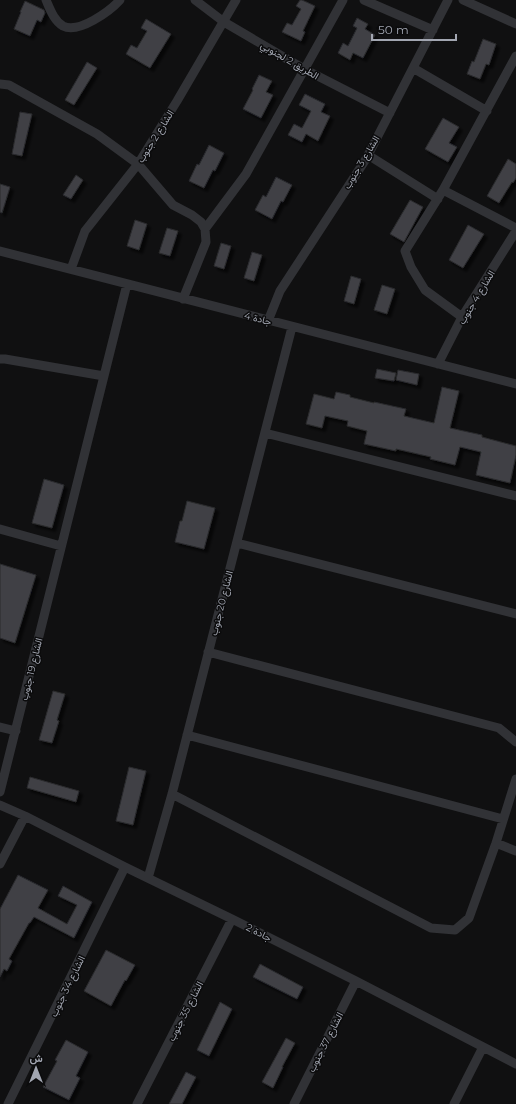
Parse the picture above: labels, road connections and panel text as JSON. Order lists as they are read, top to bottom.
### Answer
{
  "streets": {
    "street": [
      "الطريق 2 لجنوبي",
      "الشارع 2 جنوب",
      "الشارع 3 جنوب",
      "الشارع 4 جنوب",
      "جادة 4",
      "الشارع 20 جنوب",
      "الشارع 19 جنوب",
      "جادة 2",
      "الشارع 34 جنوب",
      "الشارع 35 جنوب",
      "الشارع 37 جنوب"
    ]
  },
  "crossings": [
    ["الطريق 2 لجنوبي", "الشارع 2 جنوب"],
    ["الطريق 2 لجنوبي", "الشارع 3 جنوب"],
    ["الشارع 2 جنوب", "جادة 4"],
    ["الشارع 3 جنوب", "جادة 4"],
    ["الشارع 4 جنوب", "جادة 4"],
    ["جادة 4", "الشارع 20 جنوب"],
    ["جادة 4", "الشارع 19 جنوب"],
    ["الشارع 20 جنوب", "جادة 2"],
    ["جادة 2", "الشارع 34 جنوب"],
    ["جادة 2", "الشارع 35 جنوب"],
    ["جادة 2", "الشارع 37 جنوب"]
  ],
  "scale_bar": "50 m",
  "north": "top"
}
